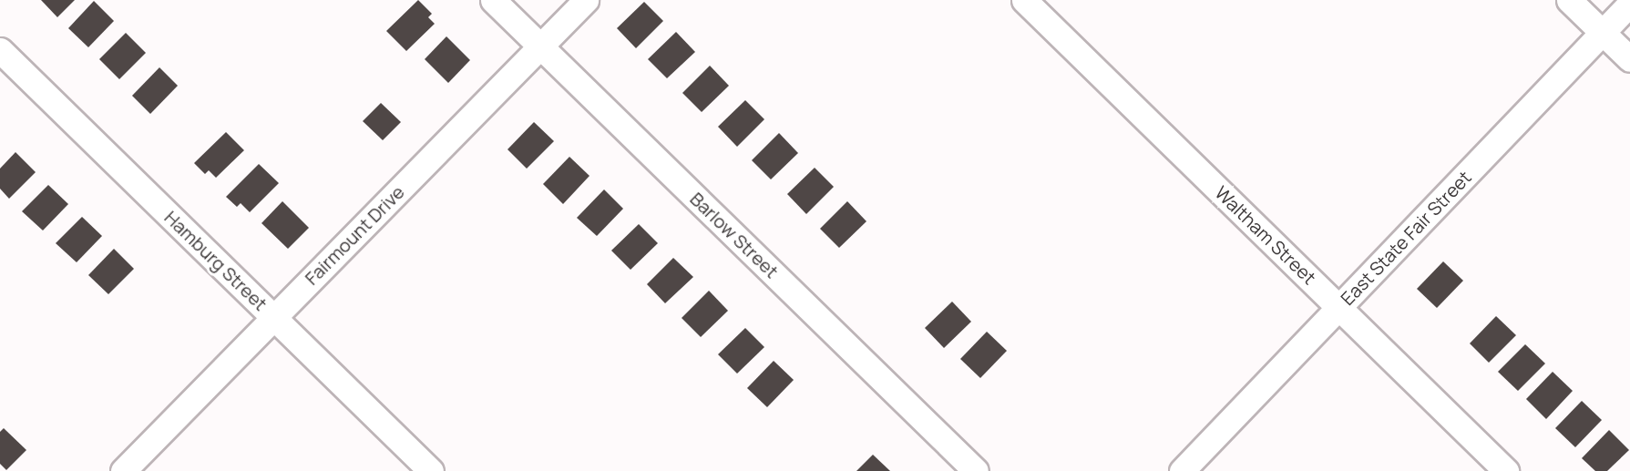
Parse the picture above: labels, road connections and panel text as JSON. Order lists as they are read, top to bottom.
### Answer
{
  "streets": {
    "street": [
      "Fairmount Drive",
      "Barlow Street",
      "Waltham Street",
      "East State Fair Street",
      "Hamburg Street"
    ]
  },
  "crossings": [
    ["Fairmount Drive", "Barlow Street"],
    ["Fairmount Drive", "Hamburg Street"],
    ["Waltham Street", "East State Fair Street"]
  ]
}
